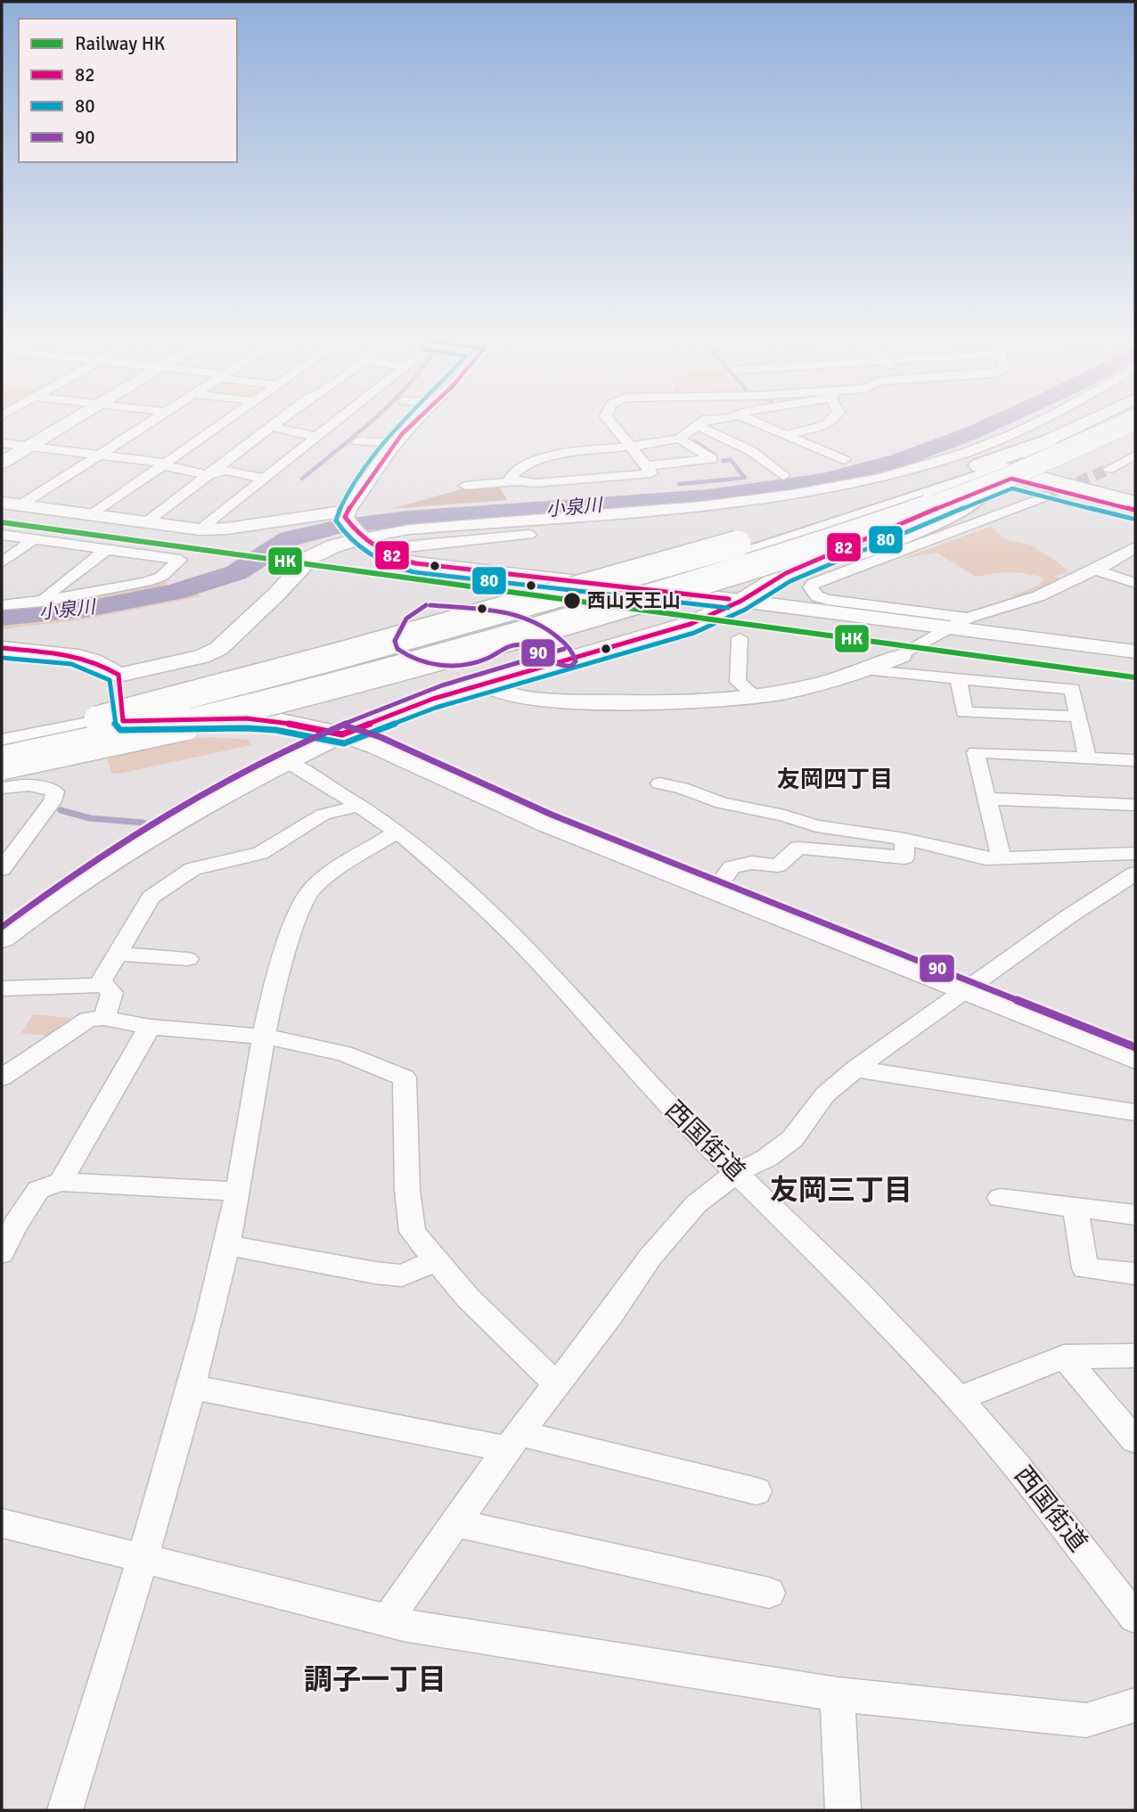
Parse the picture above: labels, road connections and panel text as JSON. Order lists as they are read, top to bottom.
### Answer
{
  "streets": {
    "street": ["西国街道"]
  },
  "districts": ["友岡四丁目", "友岡三丁目", "調子一丁目"],
  "water": ["小泉川"],
  "places": ["西山天王山"],
  "lines": [
    "transit line 82",
    "transit line 80",
    "rail line HK",
    "transit line 90"
  ],
  "legend": [
    "Railway HK",
    "82",
    "80",
    "90"
  ]
}
